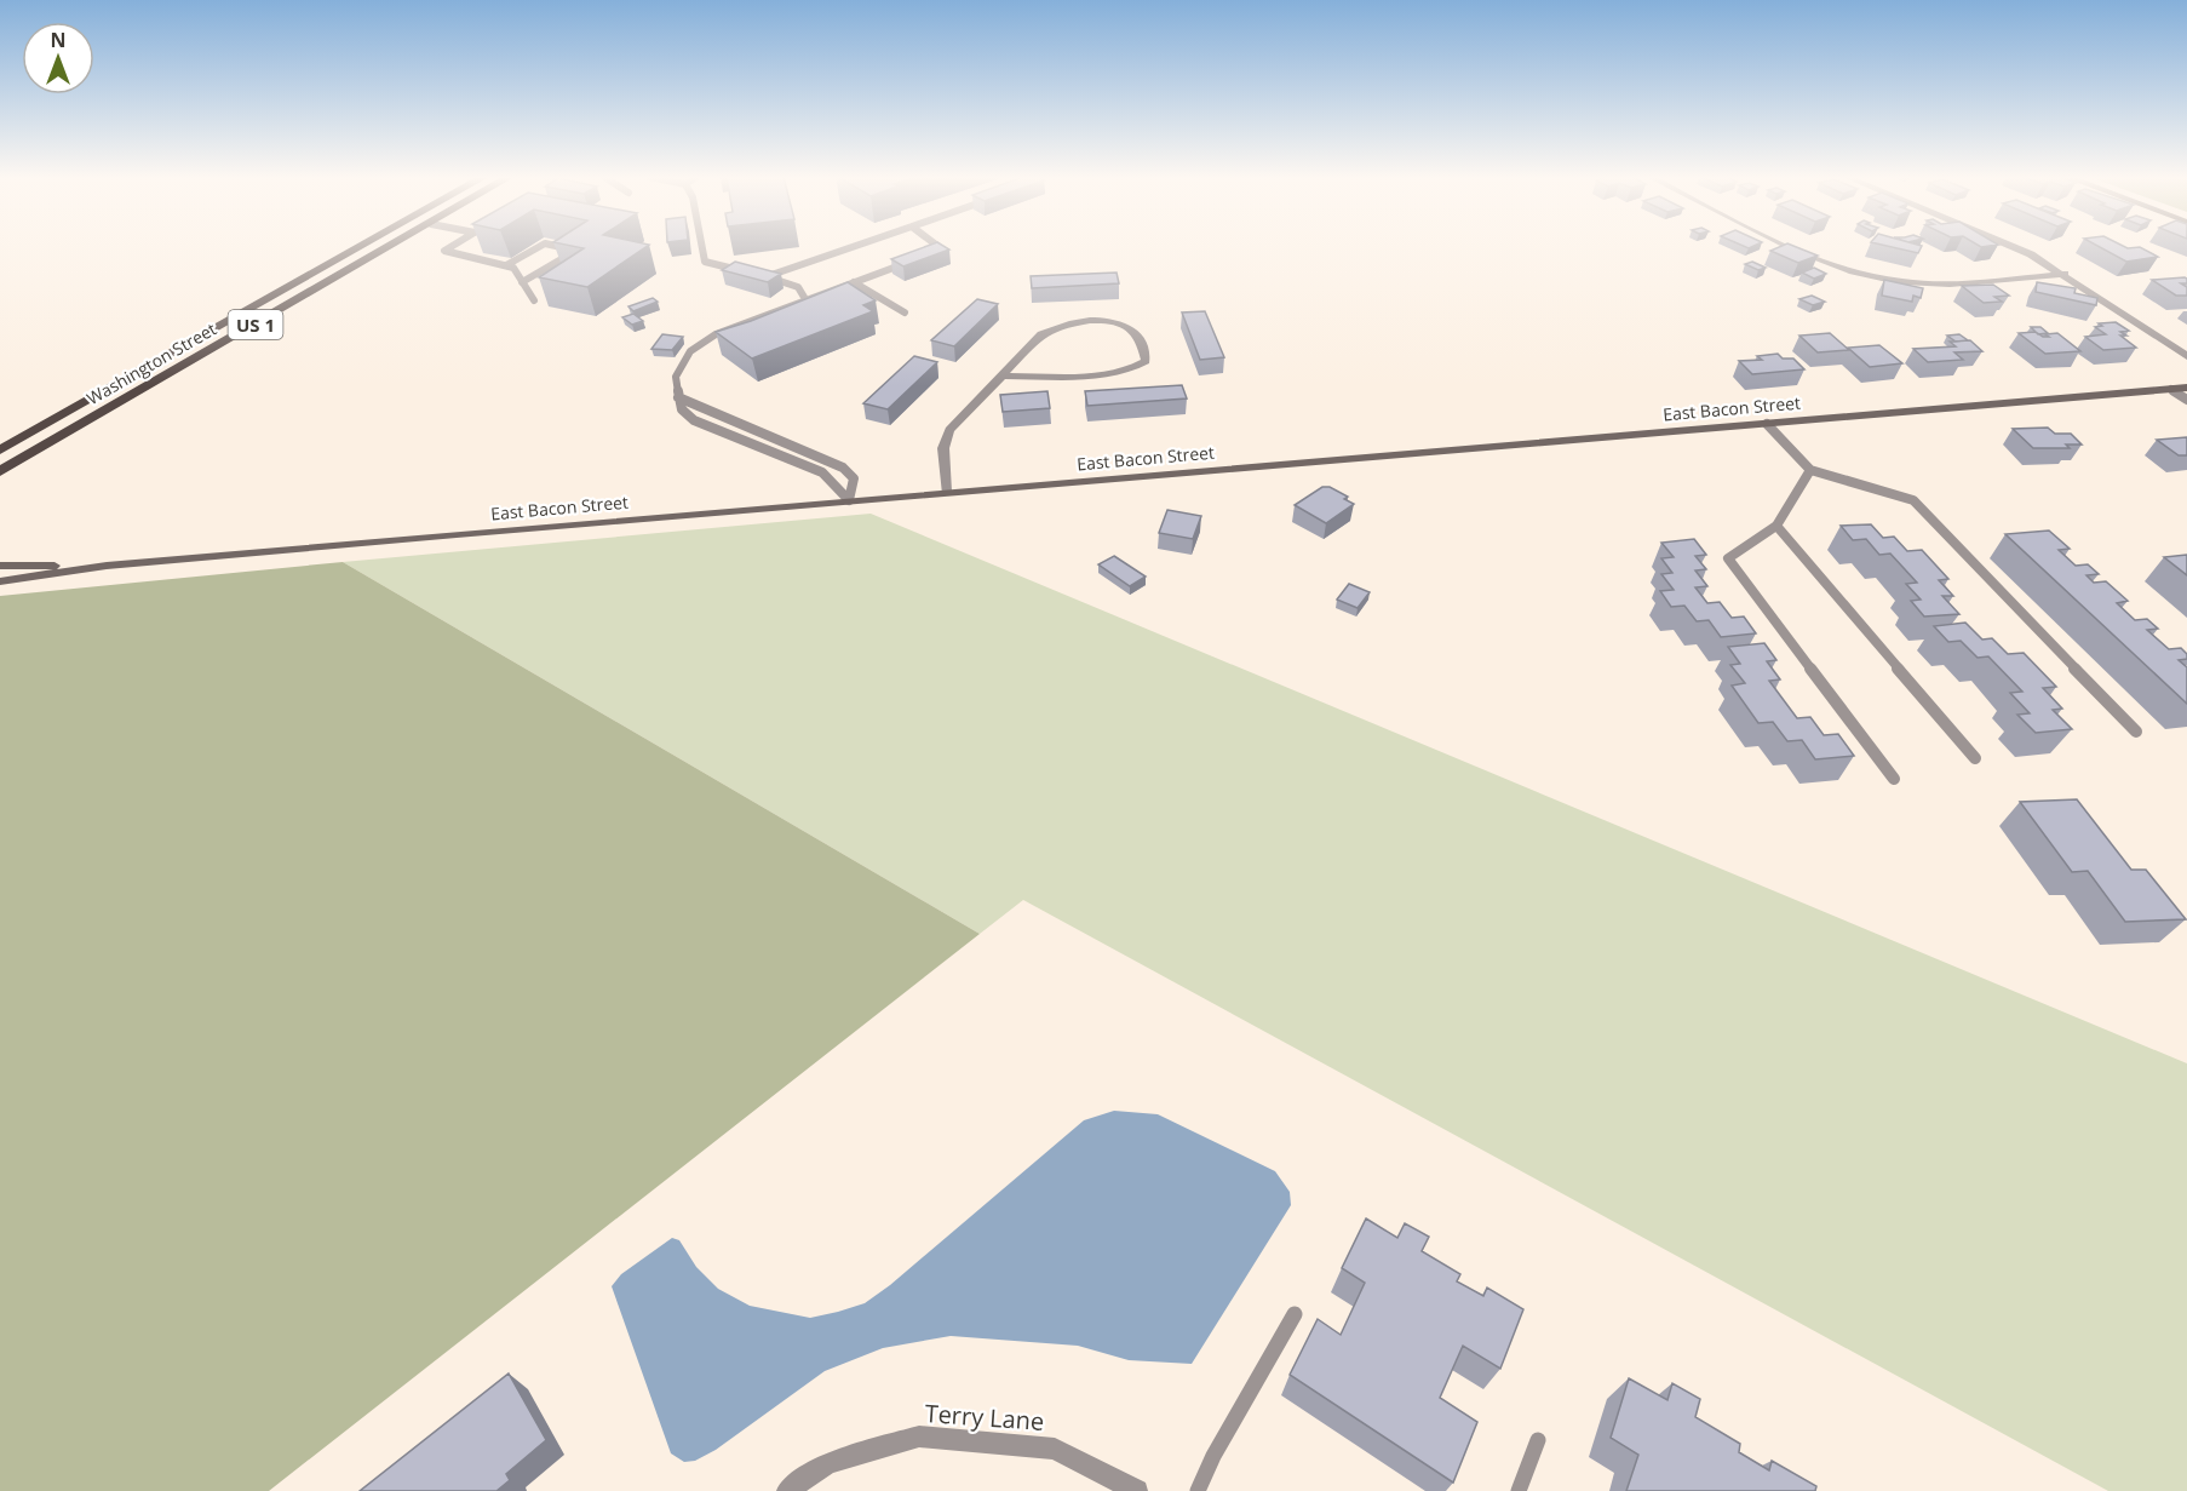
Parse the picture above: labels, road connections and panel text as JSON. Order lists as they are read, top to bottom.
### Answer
{
  "streets": {
    "main road": ["US 1", "Washington Street", "East Bacon Street"],
    "street": ["Terry Lane"]
  },
  "north": "top"
}
